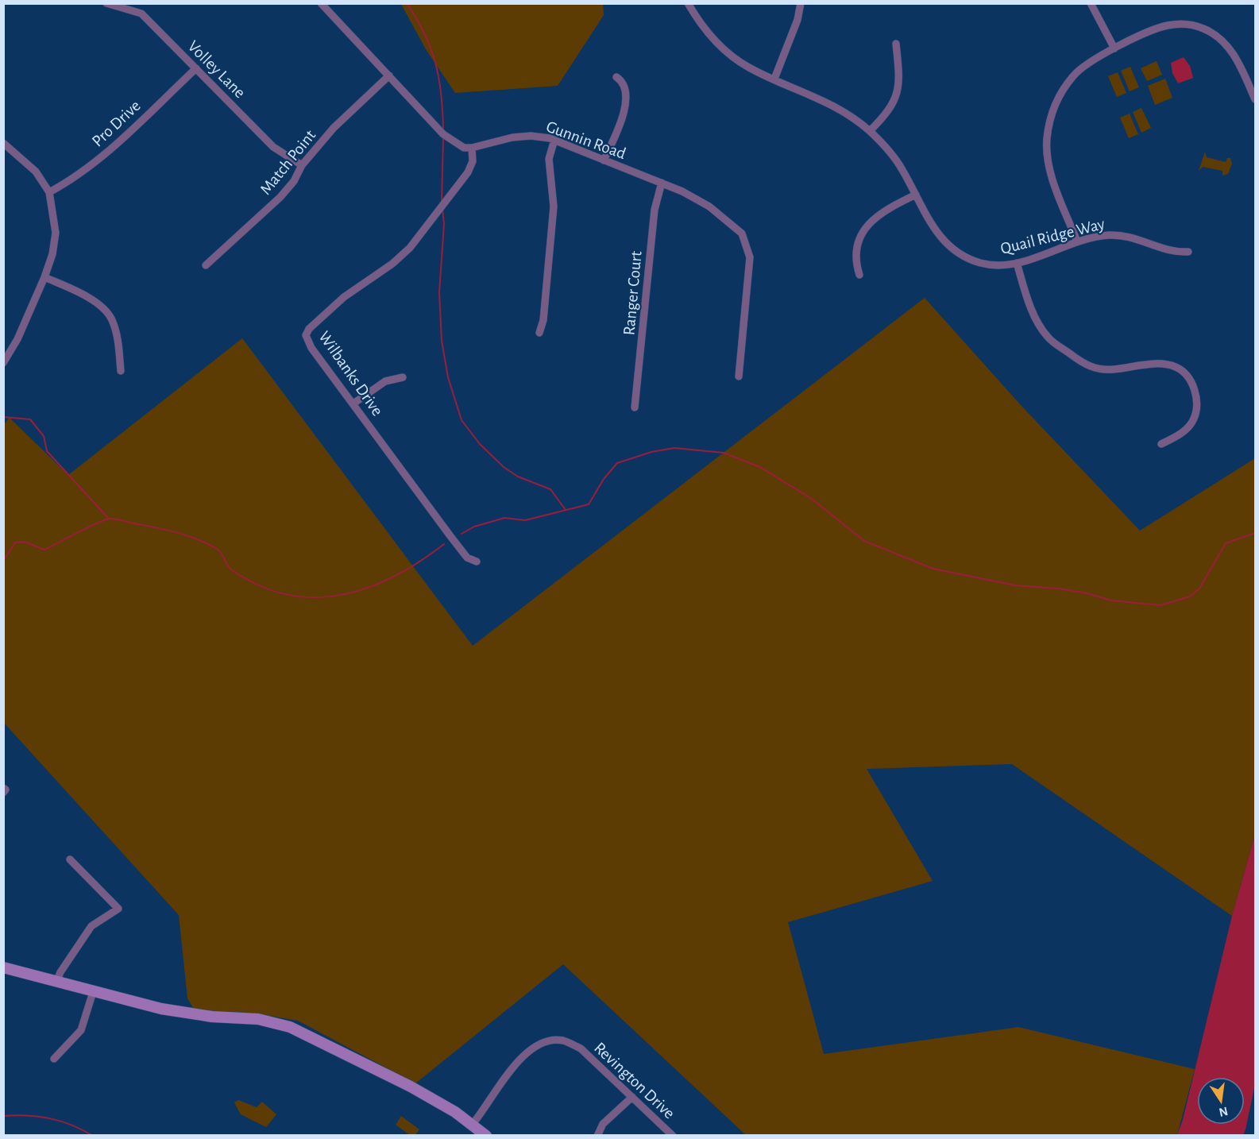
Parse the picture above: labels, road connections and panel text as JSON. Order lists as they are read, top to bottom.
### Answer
{
  "streets": {
    "street": [
      "Volley Lane",
      "Pro Drive",
      "Gunnin Road",
      "Match Point",
      "Quail Ridge Way",
      "Ranger Court",
      "Wilbanks Drive",
      "Revington Drive"
    ]
  },
  "crossings": [
    ["Volley Lane", "Pro Drive"],
    ["Volley Lane", "Match Point"],
    ["Gunnin Road", "Ranger Court"],
    ["Gunnin Road", "Wilbanks Drive"]
  ],
  "north": "bottom"
}
